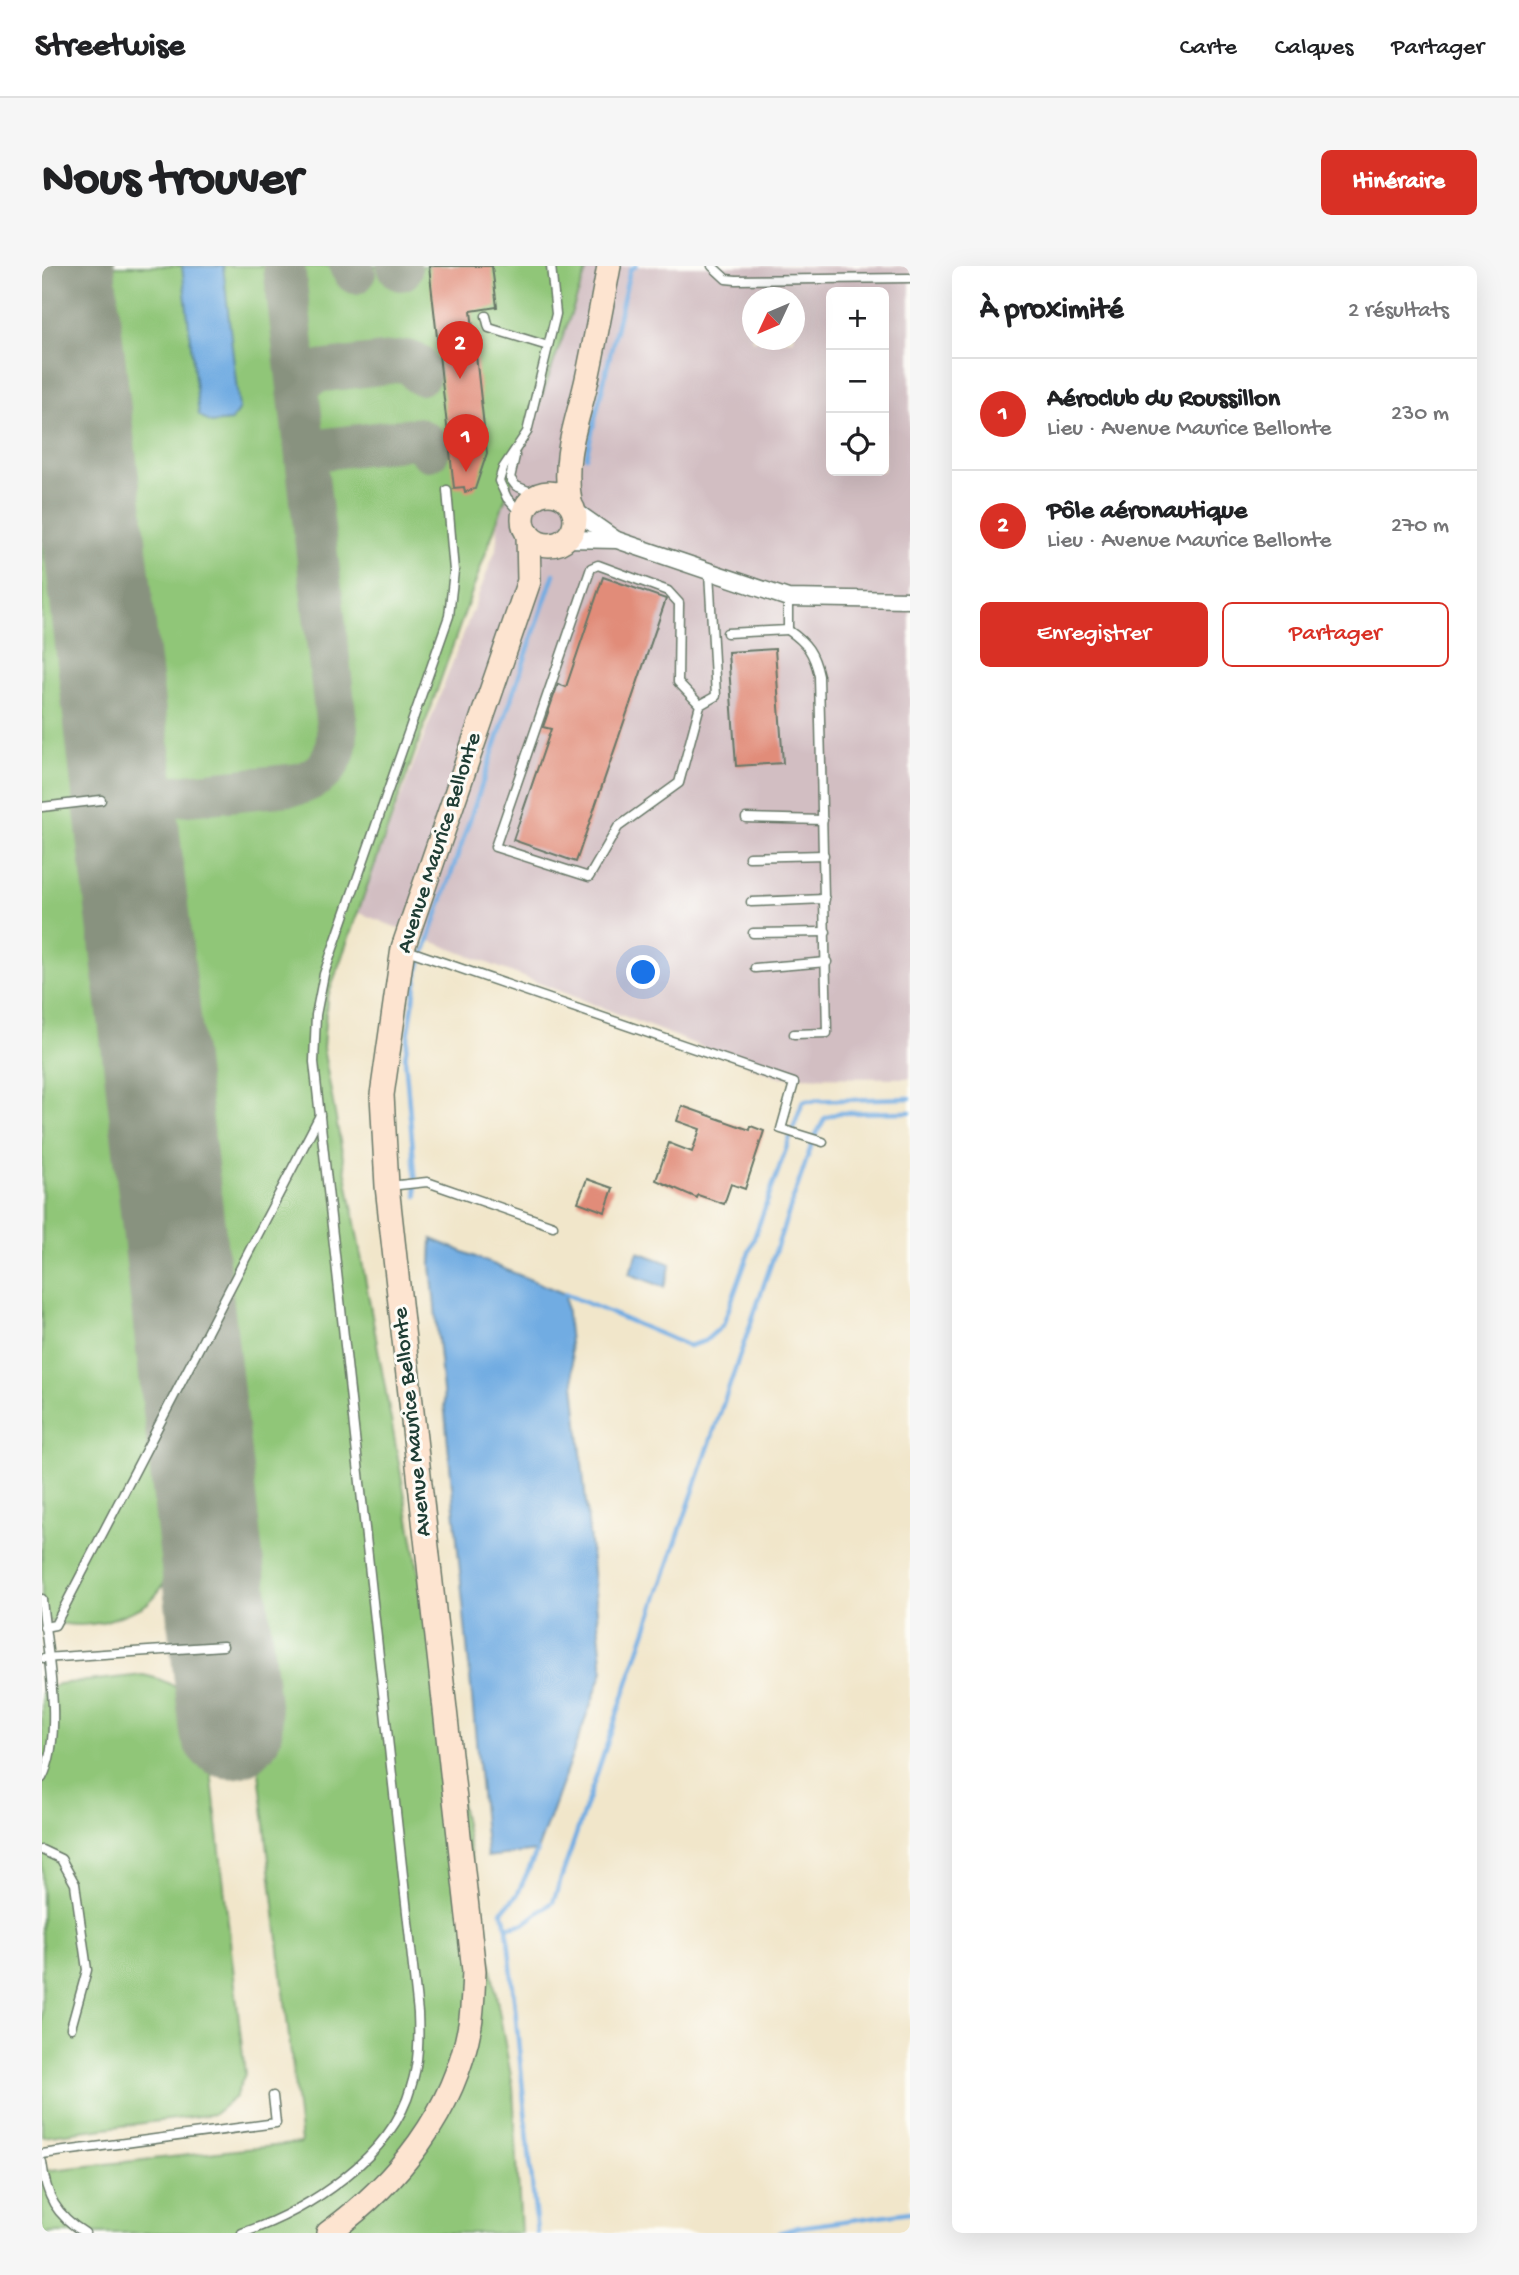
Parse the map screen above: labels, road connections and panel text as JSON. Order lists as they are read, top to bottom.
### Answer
{
  "streets": {
    "street": ["Avenue Maurice Bellonte"]
  },
  "north": "bottom left",
  "page": {
    "header": "Streetwise",
    "nav": ["Carte", "Calques", "Partager"],
    "buttons": [
      "Itinéraire",
      ["Enregistrer", "Partager"]
    ],
    "title": "Nous trouver",
    "heading": ["À proximité", "2 résultats"],
    "map_buttons": ["+", "−"],
    "pins": ["2", "1"],
    "list": [
      {
        "mark": "1",
        "name": "Aéroclub du Roussillon",
        "note": "Lieu · Avenue Maurice Bellonte",
        "value": "230 m"
      },
      {
        "mark": "2",
        "name": "Pôle aéronautique",
        "note": "Lieu · Avenue Maurice Bellonte",
        "value": "270 m"
      }
    ]
  }
}
